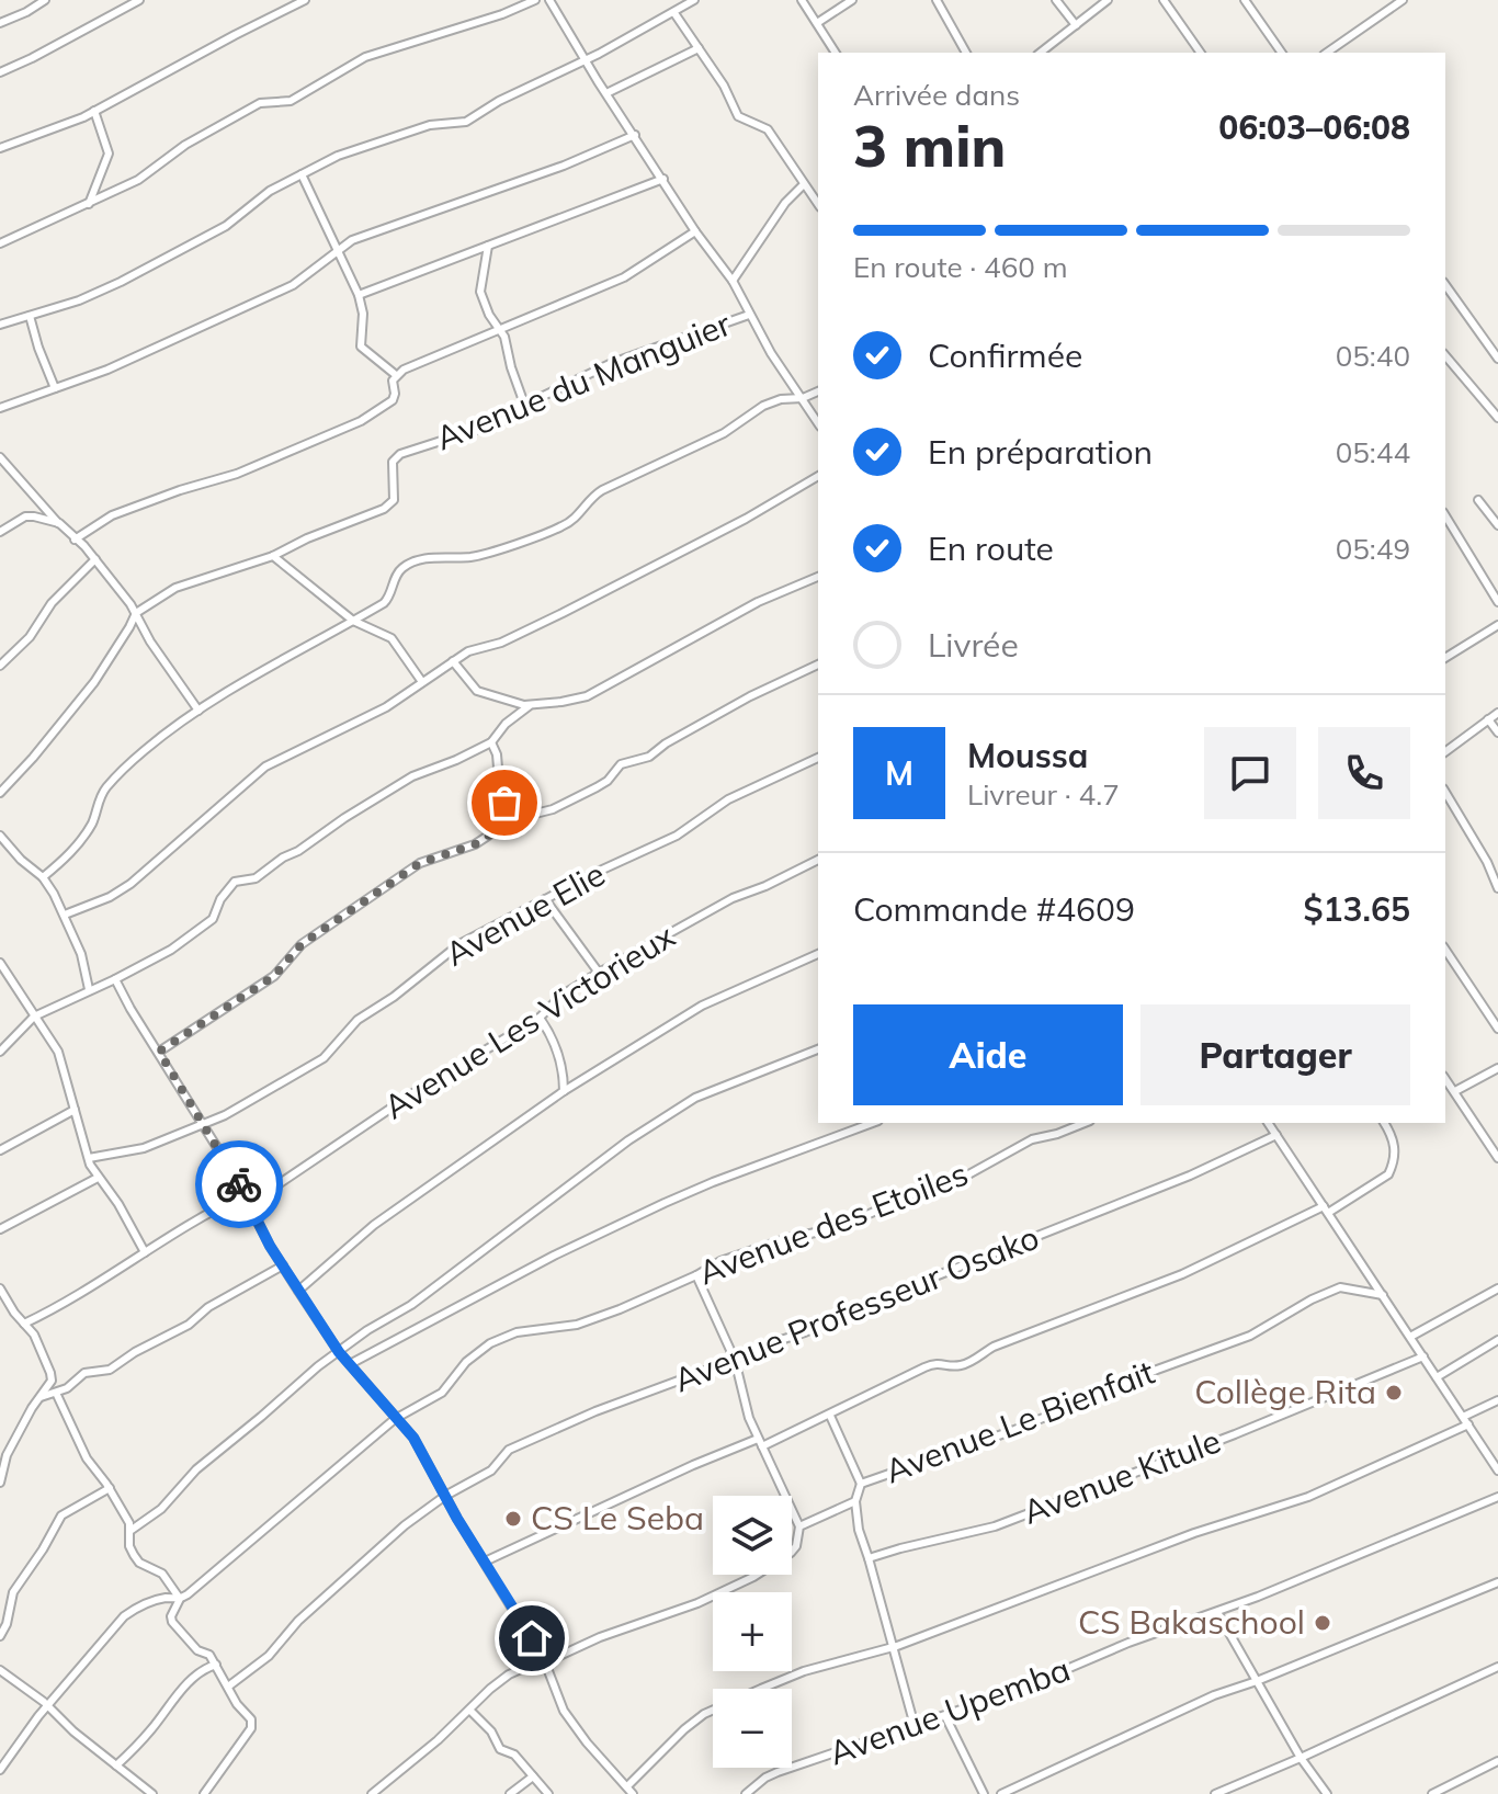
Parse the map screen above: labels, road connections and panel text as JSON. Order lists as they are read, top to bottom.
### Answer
{
  "streets": {
    "street": [
      "Avenue du Manguier",
      "Avenue Elie",
      "Avenue Les Victorieux",
      "Avenue des Etoiles",
      "Avenue Professeur Osako",
      "Avenue Le Bienfait",
      "Avenue Kitule",
      "Avenue Upemba"
    ]
  },
  "places": ["Collège Rita", "CS Le Seba", "CS Bakaschool"],
  "page": {
    "heading": ["3 min", "Arrivée dans", "06:03–06:08"],
    "panel": [
      "Moussa",
      "Livreur · 4.7",
      "Commande #4609",
      "$13.65"
    ],
    "bar": "En route · 460 m",
    "list": [
      ["Confirmée", "05:40"],
      ["En préparation", "05:44"],
      ["En route", "05:49"],
      "Livrée"
    ],
    "round": "M",
    "buttons": ["Aide", "Partager"],
    "map_buttons": ["+", "−"]
  }
}
